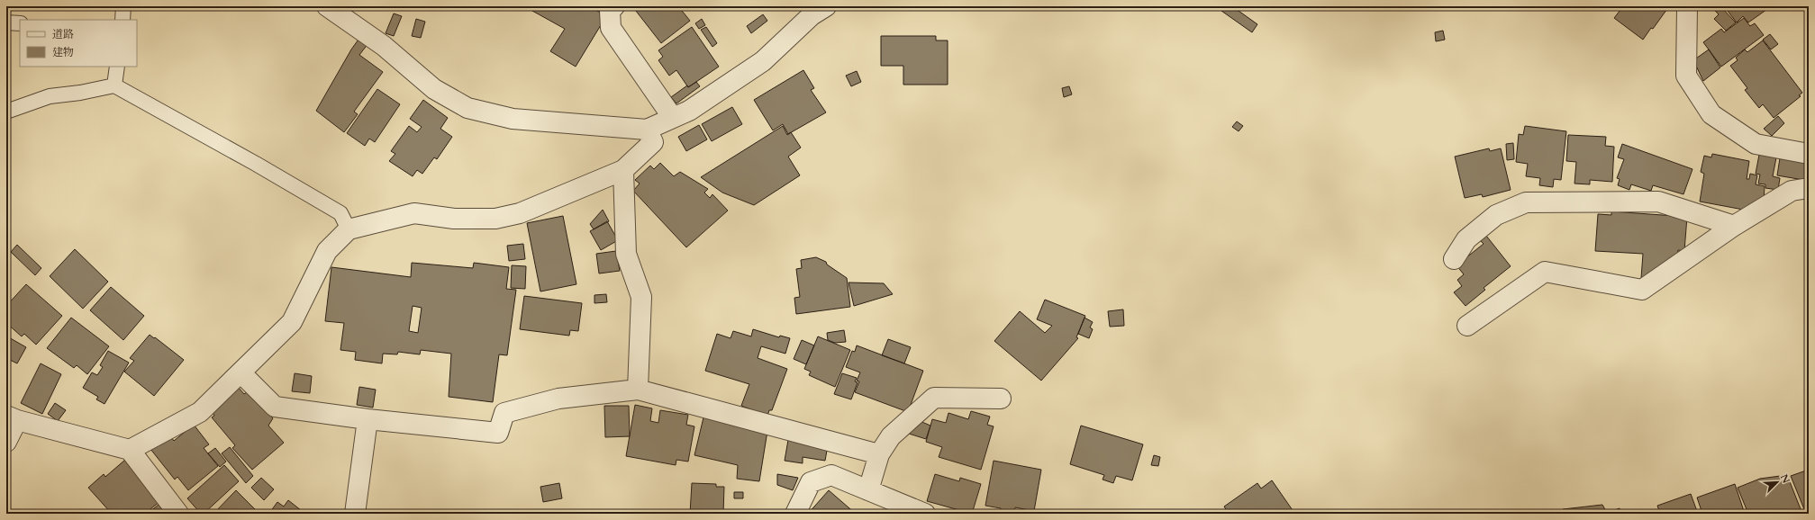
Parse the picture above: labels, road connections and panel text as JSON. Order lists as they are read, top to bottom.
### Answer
{
  "legend": ["道路", "建物"],
  "north": "top right"
}
